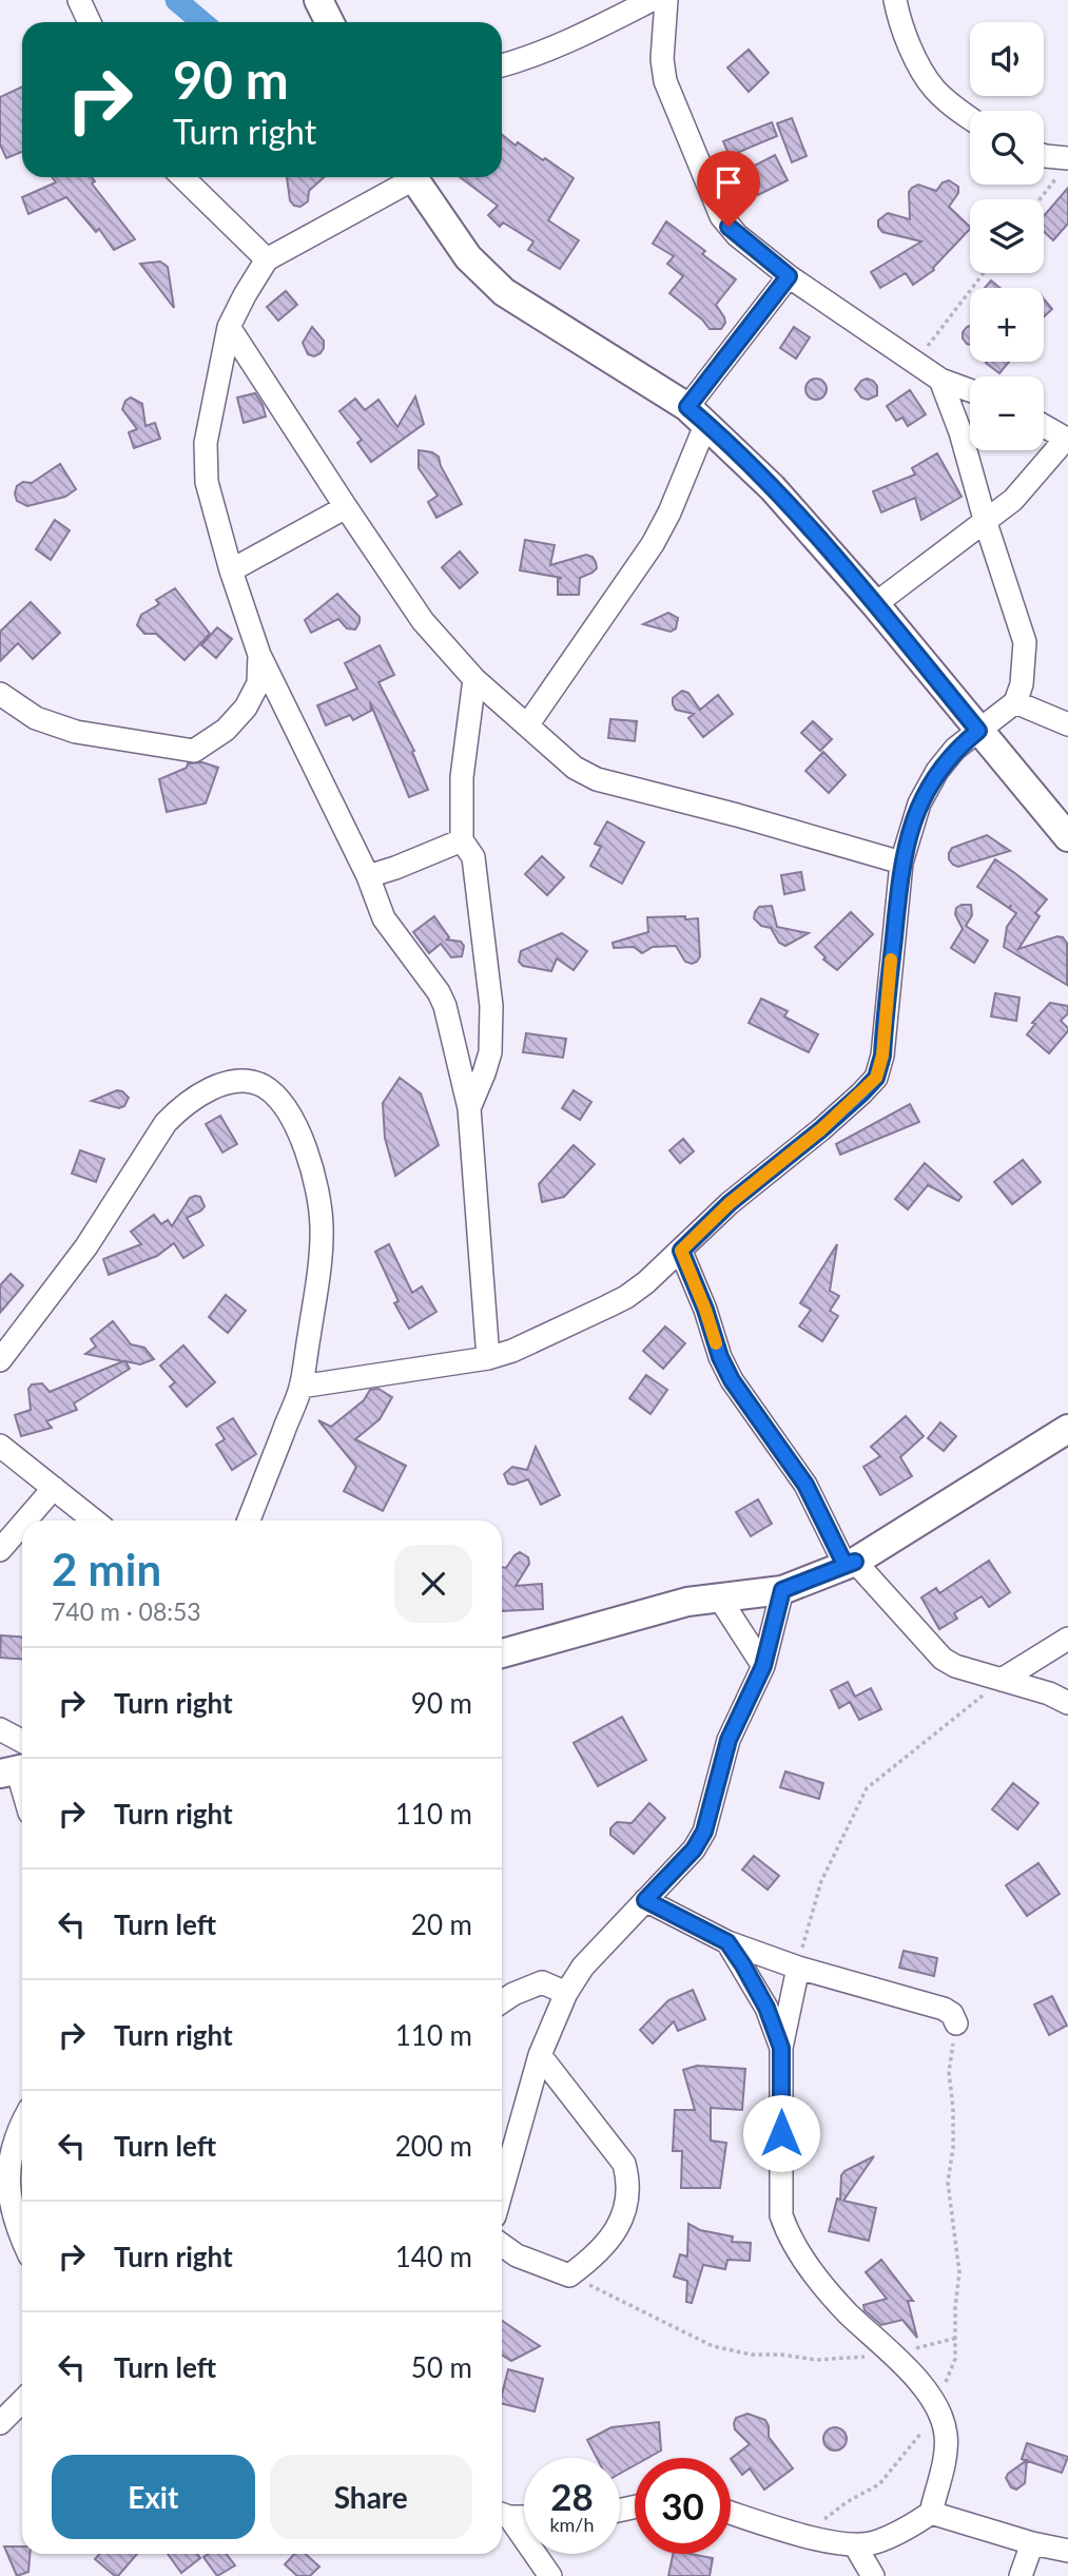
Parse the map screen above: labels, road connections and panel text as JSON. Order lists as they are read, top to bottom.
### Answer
{
  "page": {
    "map_buttons": ["+", "−"],
    "turn": ["90 m", "Turn right"],
    "heading": ["2 min", "740 m · 08:53"],
    "list": [
      {
        "name": "Turn right",
        "value": "90 m"
      },
      {
        "name": "Turn right",
        "value": "110 m"
      },
      {
        "name": "Turn left",
        "value": "20 m"
      },
      {
        "name": "Turn right",
        "value": "110 m"
      },
      {
        "name": "Turn left",
        "value": "200 m"
      },
      {
        "name": "Turn right",
        "value": "140 m"
      },
      {
        "name": "Turn left",
        "value": "50 m"
      }
    ],
    "buttons": ["Exit", "Share"],
    "speed": "28 km/h",
    "limit": "30"
  }
}
